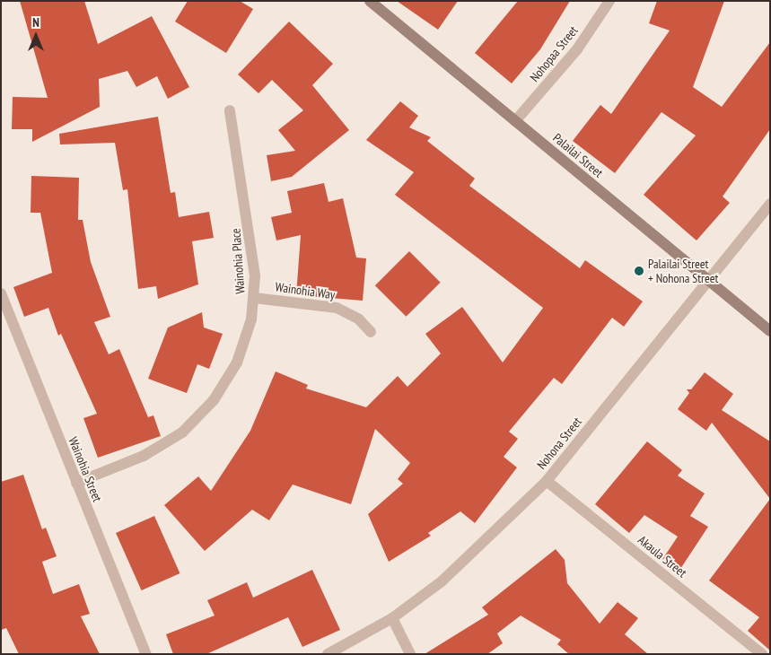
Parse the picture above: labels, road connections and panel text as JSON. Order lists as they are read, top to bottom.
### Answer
{
  "streets": {
    "street": [
      "Nohopaa Street",
      "Palailai Street",
      "Wainohia Place",
      "Wainohia Way",
      "Nohona Street",
      "Wainohia Street",
      "Akaula Street"
    ]
  },
  "crossings": [
    ["Nohopaa Street", "Palailai Street"],
    ["Palailai Street", "Nohona Street"],
    ["Wainohia Place", "Wainohia Way"],
    ["Wainohia Place", "Wainohia Street"],
    ["Nohona Street", "Akaula Street"]
  ],
  "places": ["Palailai Street + Nohona Street"],
  "north": "top"
}
